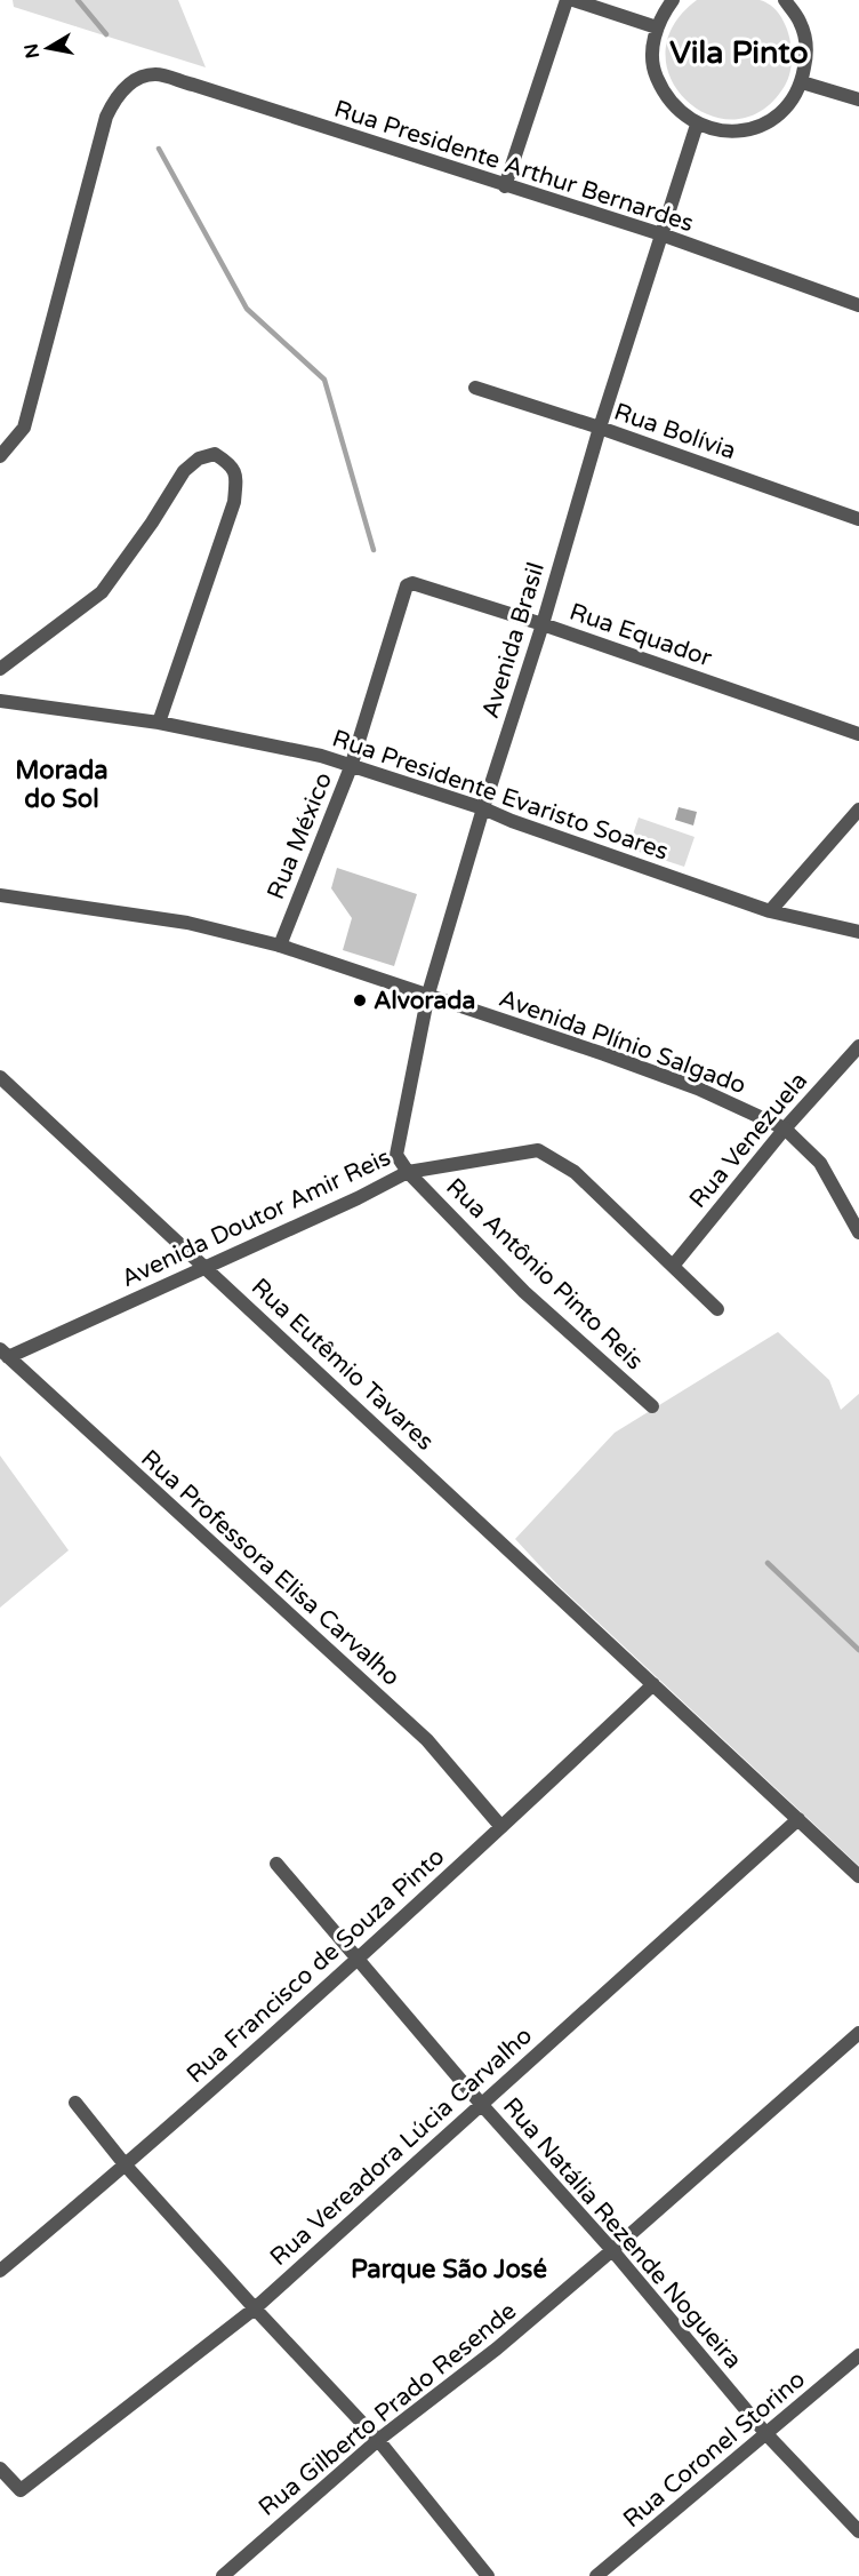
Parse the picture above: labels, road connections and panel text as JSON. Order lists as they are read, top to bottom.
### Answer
{
  "streets": {
    "street": [
      "Rua Presidente Arthur Bernardes",
      "Rua Bolívia",
      "Rua Equador",
      "Avenida Brasil",
      "Rua Presidente Evaristo Soares",
      "Rua México",
      "Avenida Plínio Salgado",
      "Rua Venezuela",
      "Avenida Doutor Amir Reis",
      "Rua Antônio Pinto Reis",
      "Rua Eutêmio Tavares",
      "Rua Professora Elisa Carvalho",
      "Rua Francisco de Souza Pinto",
      "Rua Vereadora Lúcia Carvalho",
      "Rua Natália Rezende Nogueira",
      "Rua Gilberto Prado Resende",
      "Rua Coronel Storino"
    ]
  },
  "crossings": [
    ["Rua Presidente Arthur Bernardes", "Avenida Brasil"],
    ["Rua Bolívia", "Avenida Brasil"],
    ["Rua Equador", "Avenida Brasil"],
    ["Rua Equador", "Rua México"],
    ["Avenida Brasil", "Rua Presidente Evaristo Soares"],
    ["Avenida Brasil", "Avenida Plínio Salgado"],
    ["Avenida Brasil", "Avenida Doutor Amir Reis"],
    ["Avenida Brasil", "Rua Antônio Pinto Reis"],
    ["Rua Presidente Evaristo Soares", "Rua México"],
    ["Rua México", "Avenida Plínio Salgado"],
    ["Avenida Plínio Salgado", "Rua Venezuela"],
    ["Rua Venezuela", "Avenida Doutor Amir Reis"],
    ["Avenida Doutor Amir Reis", "Rua Antônio Pinto Reis"],
    ["Avenida Doutor Amir Reis", "Rua Eutêmio Tavares"],
    ["Avenida Doutor Amir Reis", "Rua Professora Elisa Carvalho"],
    ["Rua Eutêmio Tavares", "Rua Francisco de Souza Pinto"],
    ["Rua Eutêmio Tavares", "Rua Vereadora Lúcia Carvalho"],
    ["Rua Professora Elisa Carvalho", "Rua Francisco de Souza Pinto"],
    ["Rua Francisco de Souza Pinto", "Rua Natália Rezende Nogueira"],
    ["Rua Vereadora Lúcia Carvalho", "Rua Natália Rezende Nogueira"],
    ["Rua Natália Rezende Nogueira", "Rua Gilberto Prado Resende"],
    ["Rua Natália Rezende Nogueira", "Rua Coronel Storino"]
  ],
  "districts": ["Vila Pinto", "Morada do Sol", "Parque São José"],
  "places": ["Alvorada"],
  "north": "left"
}
